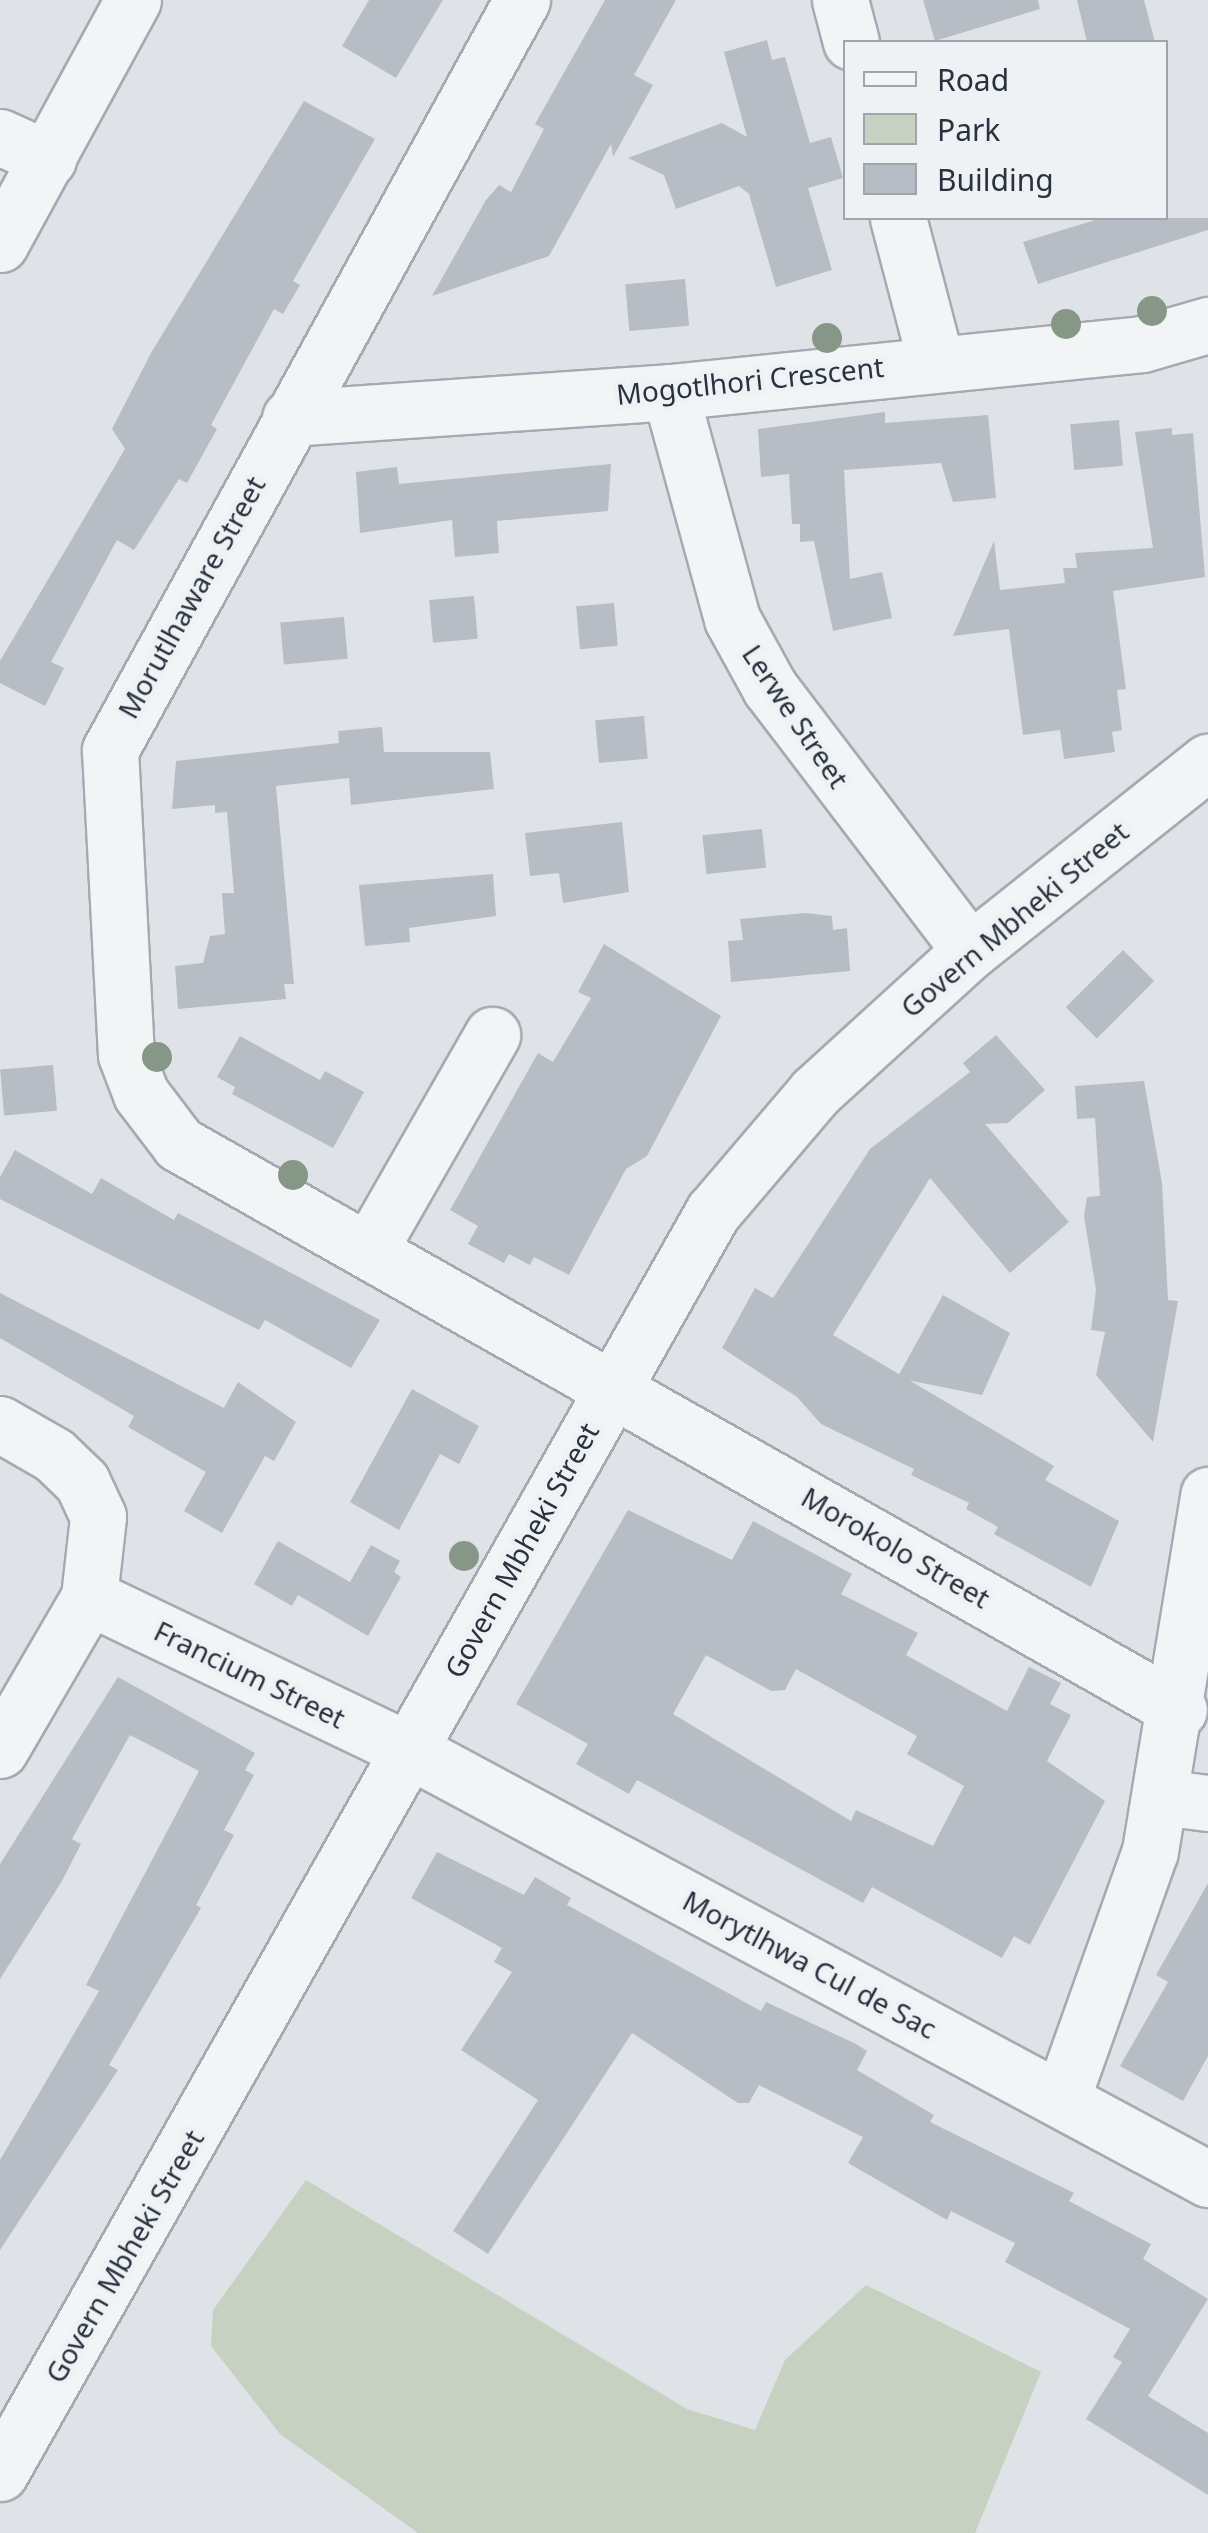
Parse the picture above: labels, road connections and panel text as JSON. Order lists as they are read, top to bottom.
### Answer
{
  "streets": {
    "street": [
      "Mogotlhori Crescent",
      "Morutlhaware Street",
      "Lerwe Street",
      "Govern Mbheki Street",
      "Morokolo Street",
      "Francium Street",
      "Morytlhwa Cul de Sac"
    ]
  },
  "crossings": [
    ["Mogotlhori Crescent", "Morutlhaware Street"],
    ["Mogotlhori Crescent", "Lerwe Street"],
    ["Morutlhaware Street", "Govern Mbheki Street"],
    ["Morutlhaware Street", "Morokolo Street"],
    ["Lerwe Street", "Govern Mbheki Street"],
    ["Govern Mbheki Street", "Morokolo Street"],
    ["Govern Mbheki Street", "Francium Street"],
    ["Govern Mbheki Street", "Morytlhwa Cul de Sac"],
    ["Francium Street", "Morytlhwa Cul de Sac"]
  ],
  "legend": ["Road", "Park", "Building"]
}
